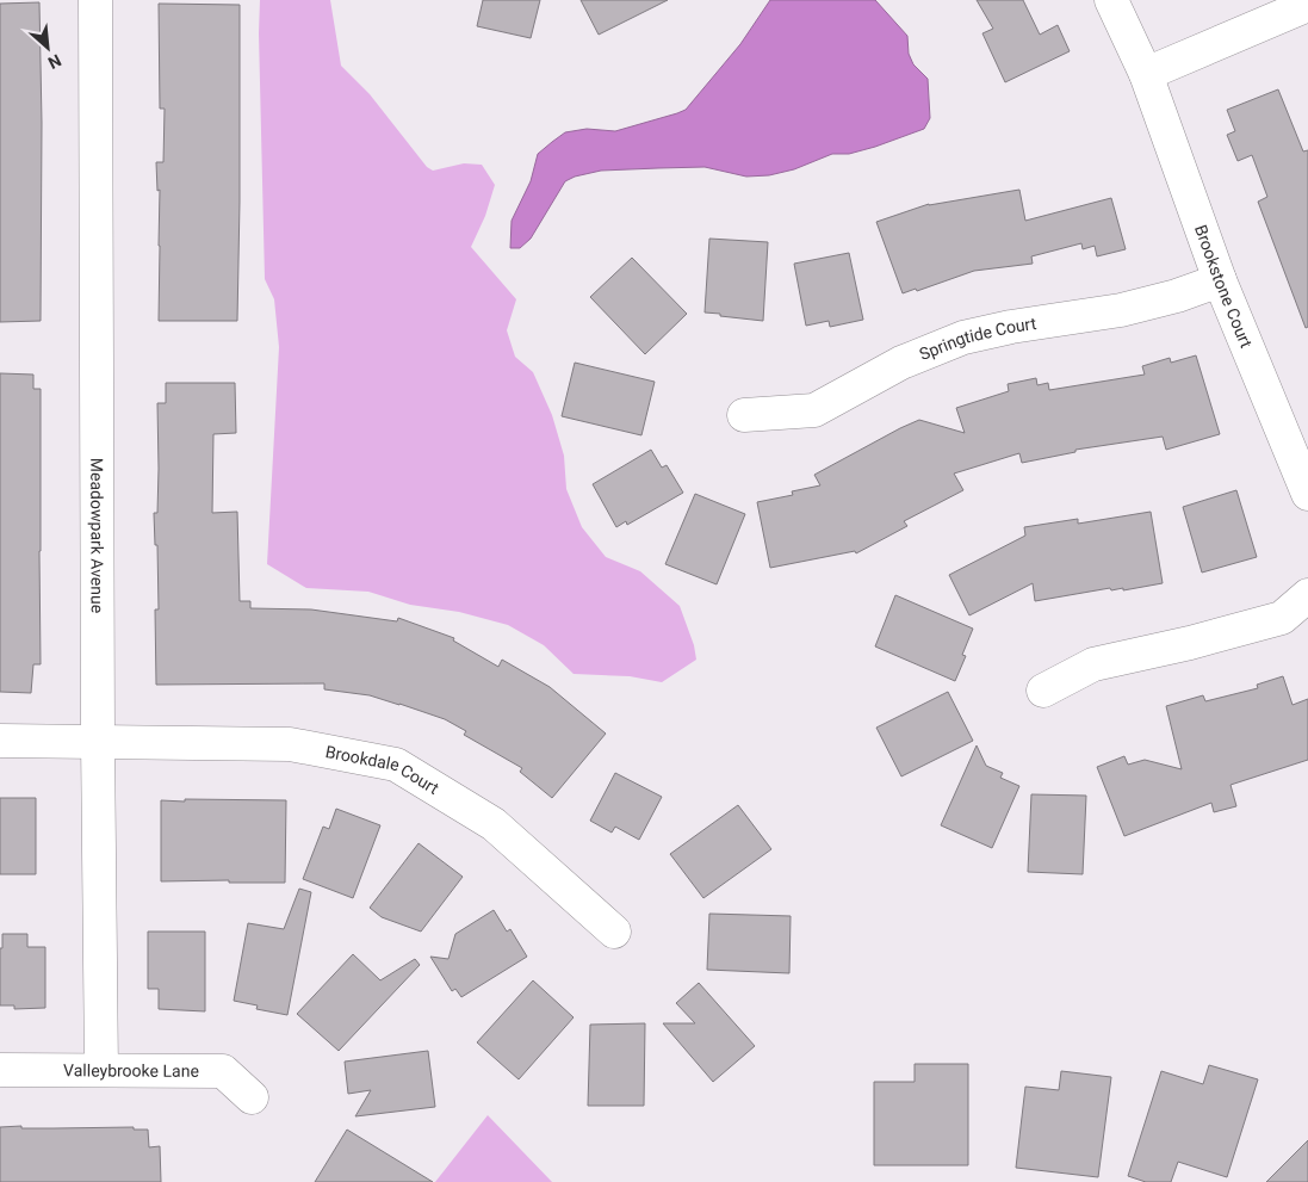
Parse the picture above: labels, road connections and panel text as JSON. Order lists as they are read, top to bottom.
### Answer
{
  "streets": {
    "street": [
      "Brookstone Court",
      "Springtide Court",
      "Meadowpark Avenue",
      "Brookdale Court",
      "Valleybrooke Lane"
    ]
  },
  "crossings": [
    ["Brookstone Court", "Springtide Court"],
    ["Meadowpark Avenue", "Brookdale Court"],
    ["Meadowpark Avenue", "Valleybrooke Lane"]
  ],
  "north": "bottom right"
}
